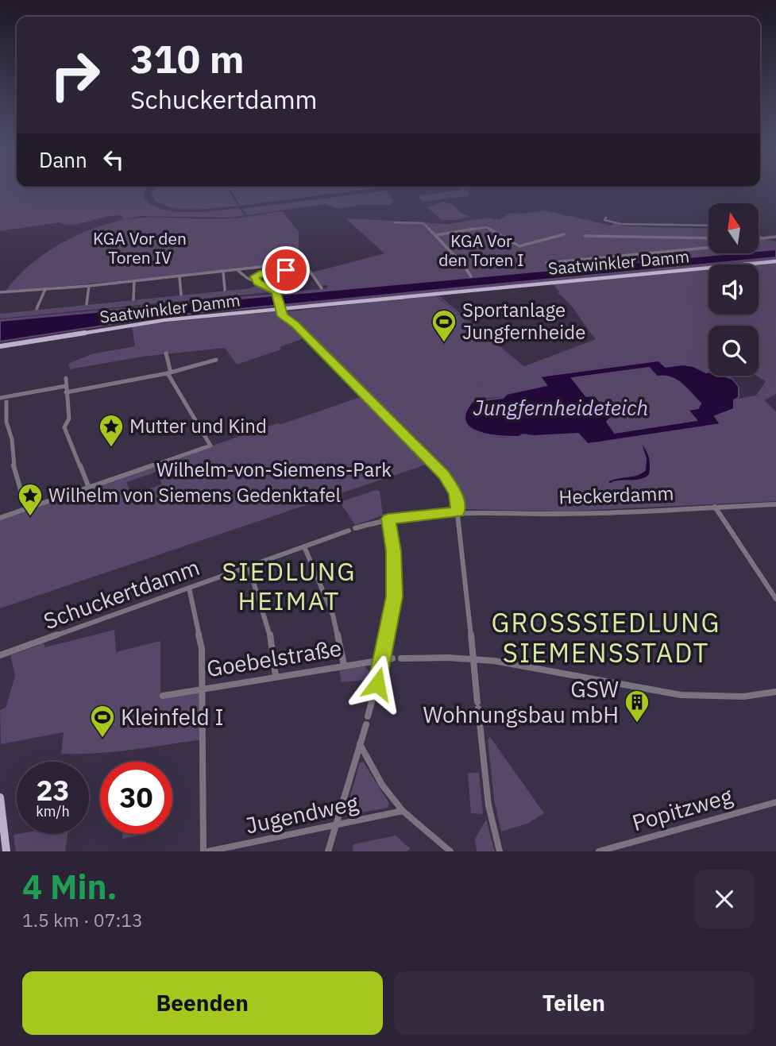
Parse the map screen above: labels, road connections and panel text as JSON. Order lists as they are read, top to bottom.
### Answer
{
  "streets": {
    "main road": ["Saatwinkler Damm"],
    "street": [
      "Heckerdamm",
      "Schuckertdamm",
      "Goebelstraße",
      "Popitzweg",
      "Jugendweg"
    ]
  },
  "crossings": [
    ["Heckerdamm", "Schuckertdamm"]
  ],
  "districts": ["SIEDLUNG HEIMAT", "GROSSSIEDLUNG SIEMENSSTADT"],
  "water": ["Jungfernheideteich"],
  "parks": ["KGA Vor den Toren IV", "KGA Vor den Toren I", "Wilhelm-von-Siemens-Park"],
  "places": {
    "sports": ["Sportanlage Jungfernheide", "Kleinfeld I"],
    "place": ["Mutter und Kind", "Wilhelm von Siemens Gedenktafel"],
    "building": ["GSW Wohnungsbau mbH"]
  },
  "north": "top",
  "page": {
    "turn": ["310 m", "Schuckertdamm"],
    "then": "Dann",
    "speed": "23 km/h",
    "limit": "30",
    "heading": ["4 Min.", "1.5 km · 07:13"],
    "buttons": ["Beenden", "Teilen"]
  }
}
